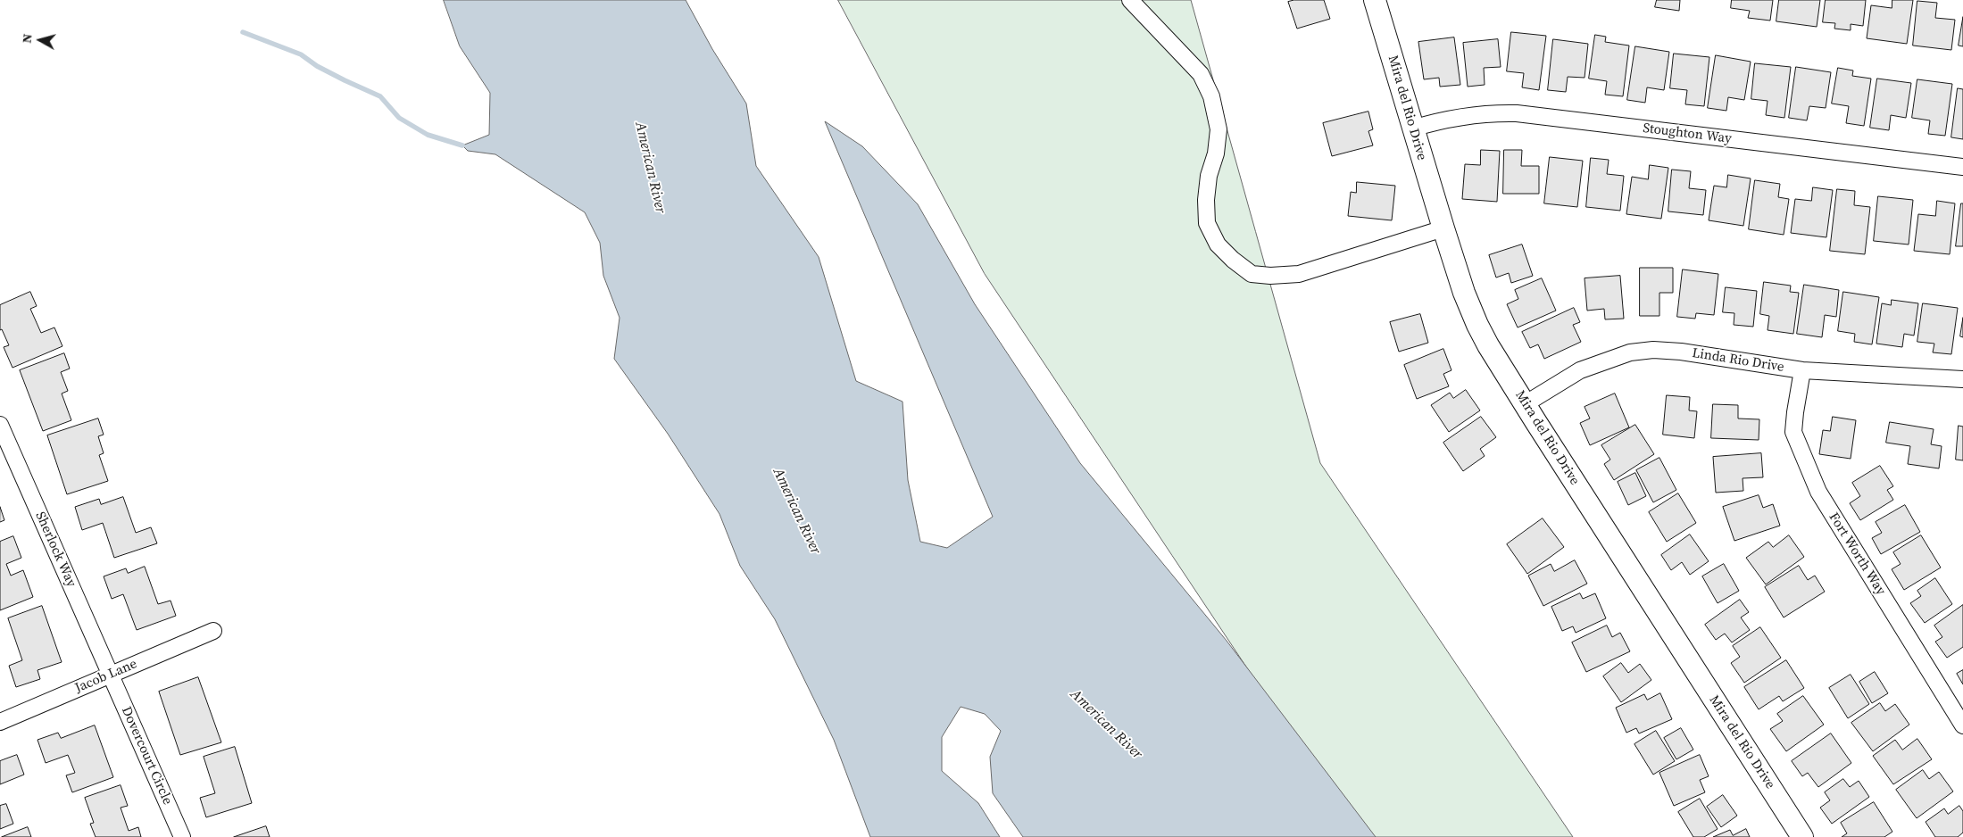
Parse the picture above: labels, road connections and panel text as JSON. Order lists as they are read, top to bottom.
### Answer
{
  "streets": {
    "street": [
      "Mira del Rio Drive",
      "Stoughton Way",
      "Linda Rio Drive",
      "Sherlock Way",
      "Fort Worth Way",
      "Jacob Lane",
      "Dovercourt Circle"
    ]
  },
  "crossings": [
    ["Mira del Rio Drive", "Stoughton Way"],
    ["Mira del Rio Drive", "Linda Rio Drive"],
    ["Linda Rio Drive", "Fort Worth Way"],
    ["Sherlock Way", "Jacob Lane"],
    ["Sherlock Way", "Dovercourt Circle"],
    ["Jacob Lane", "Dovercourt Circle"]
  ],
  "water": ["American River"],
  "north": "left"
}
